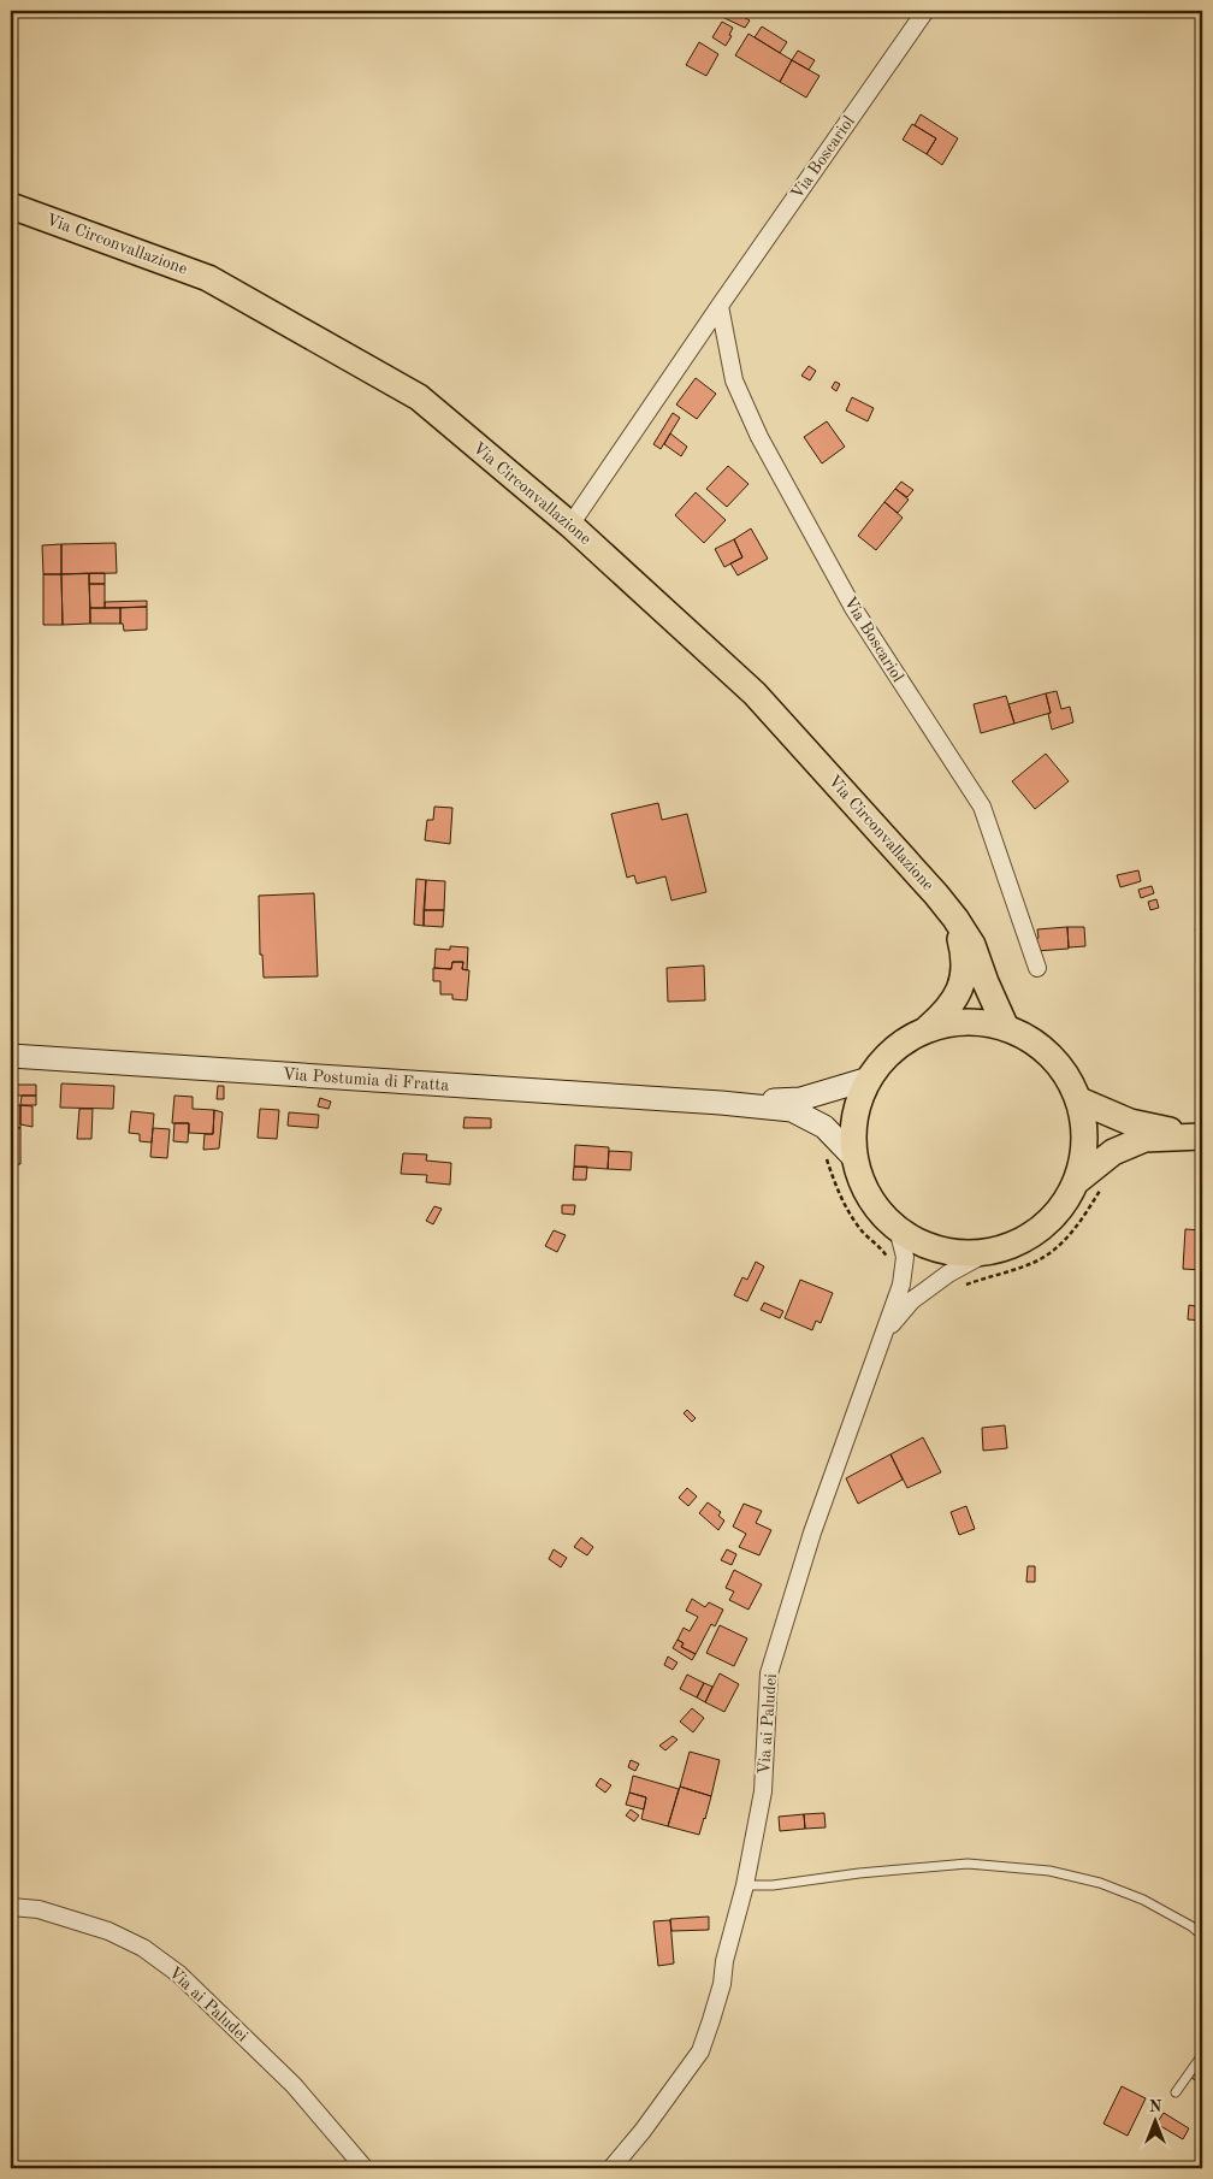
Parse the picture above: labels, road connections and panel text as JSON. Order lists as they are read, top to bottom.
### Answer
{
  "streets": {
    "main road": ["Via Circonvallazione", "Via Postumia di Fratta"],
    "street": ["Via Boscariol", "Via ai Paludei"]
  },
  "crossings": [
    ["Via Boscariol", "Via Circonvallazione"]
  ],
  "north": "top"
}
